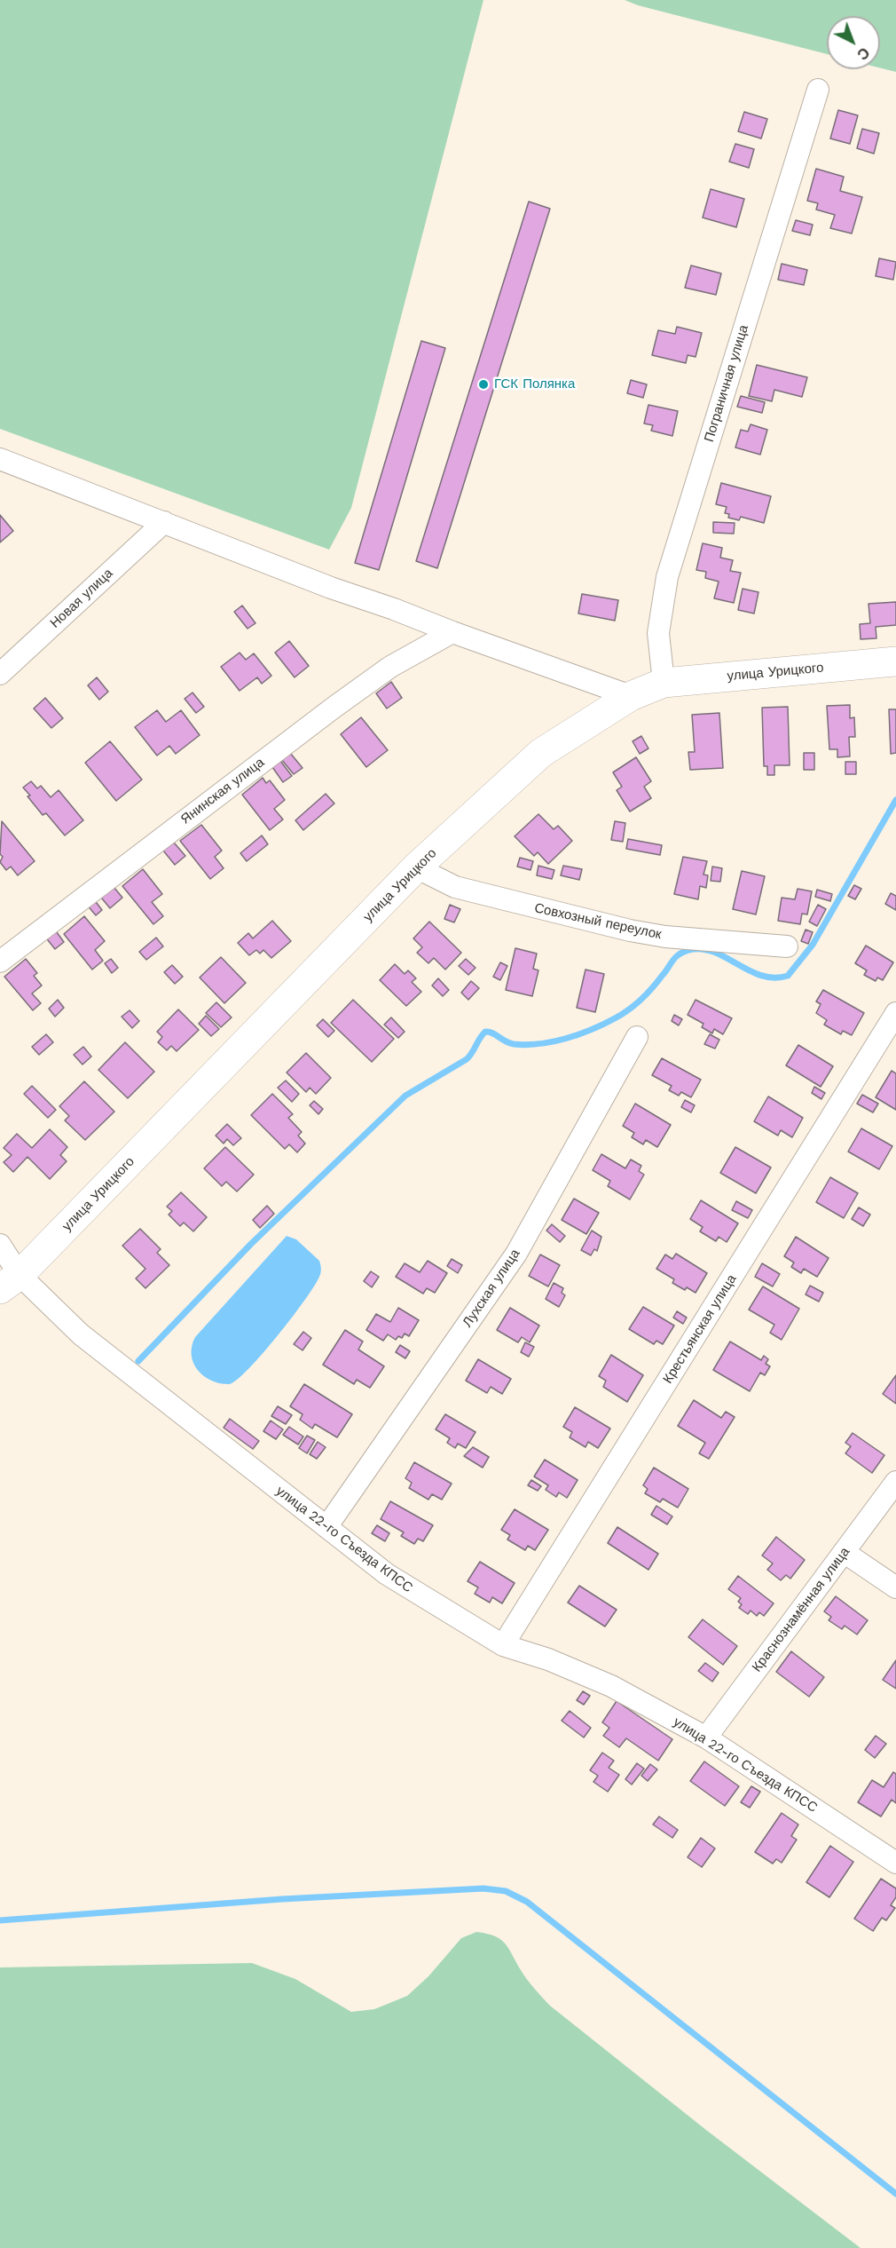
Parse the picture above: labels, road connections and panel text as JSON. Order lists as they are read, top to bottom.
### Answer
{
  "streets": {
    "main road": ["улица Урицкого"],
    "street": [
      "Пограничная улица",
      "Новая улица",
      "Янинская улица",
      "Совхозный переулок",
      "Лухская улица",
      "Крестьянская улица",
      "улица 22-го Съезда КПСС",
      "Краснознамённая улица"
    ]
  },
  "crossings": [
    ["Пограничная улица", "улица Урицкого"],
    ["улица Урицкого", "Совхозный переулок"],
    ["улица Урицкого", "улица 22-го Съезда КПСС"],
    ["Лухская улица", "улица 22-го Съезда КПСС"],
    ["Крестьянская улица", "улица 22-го Съезда КПСС"],
    ["улица 22-го Съезда КПСС", "Краснознамённая улица"]
  ],
  "places": ["ГСК Полянка"],
  "north": "bottom right"
}
